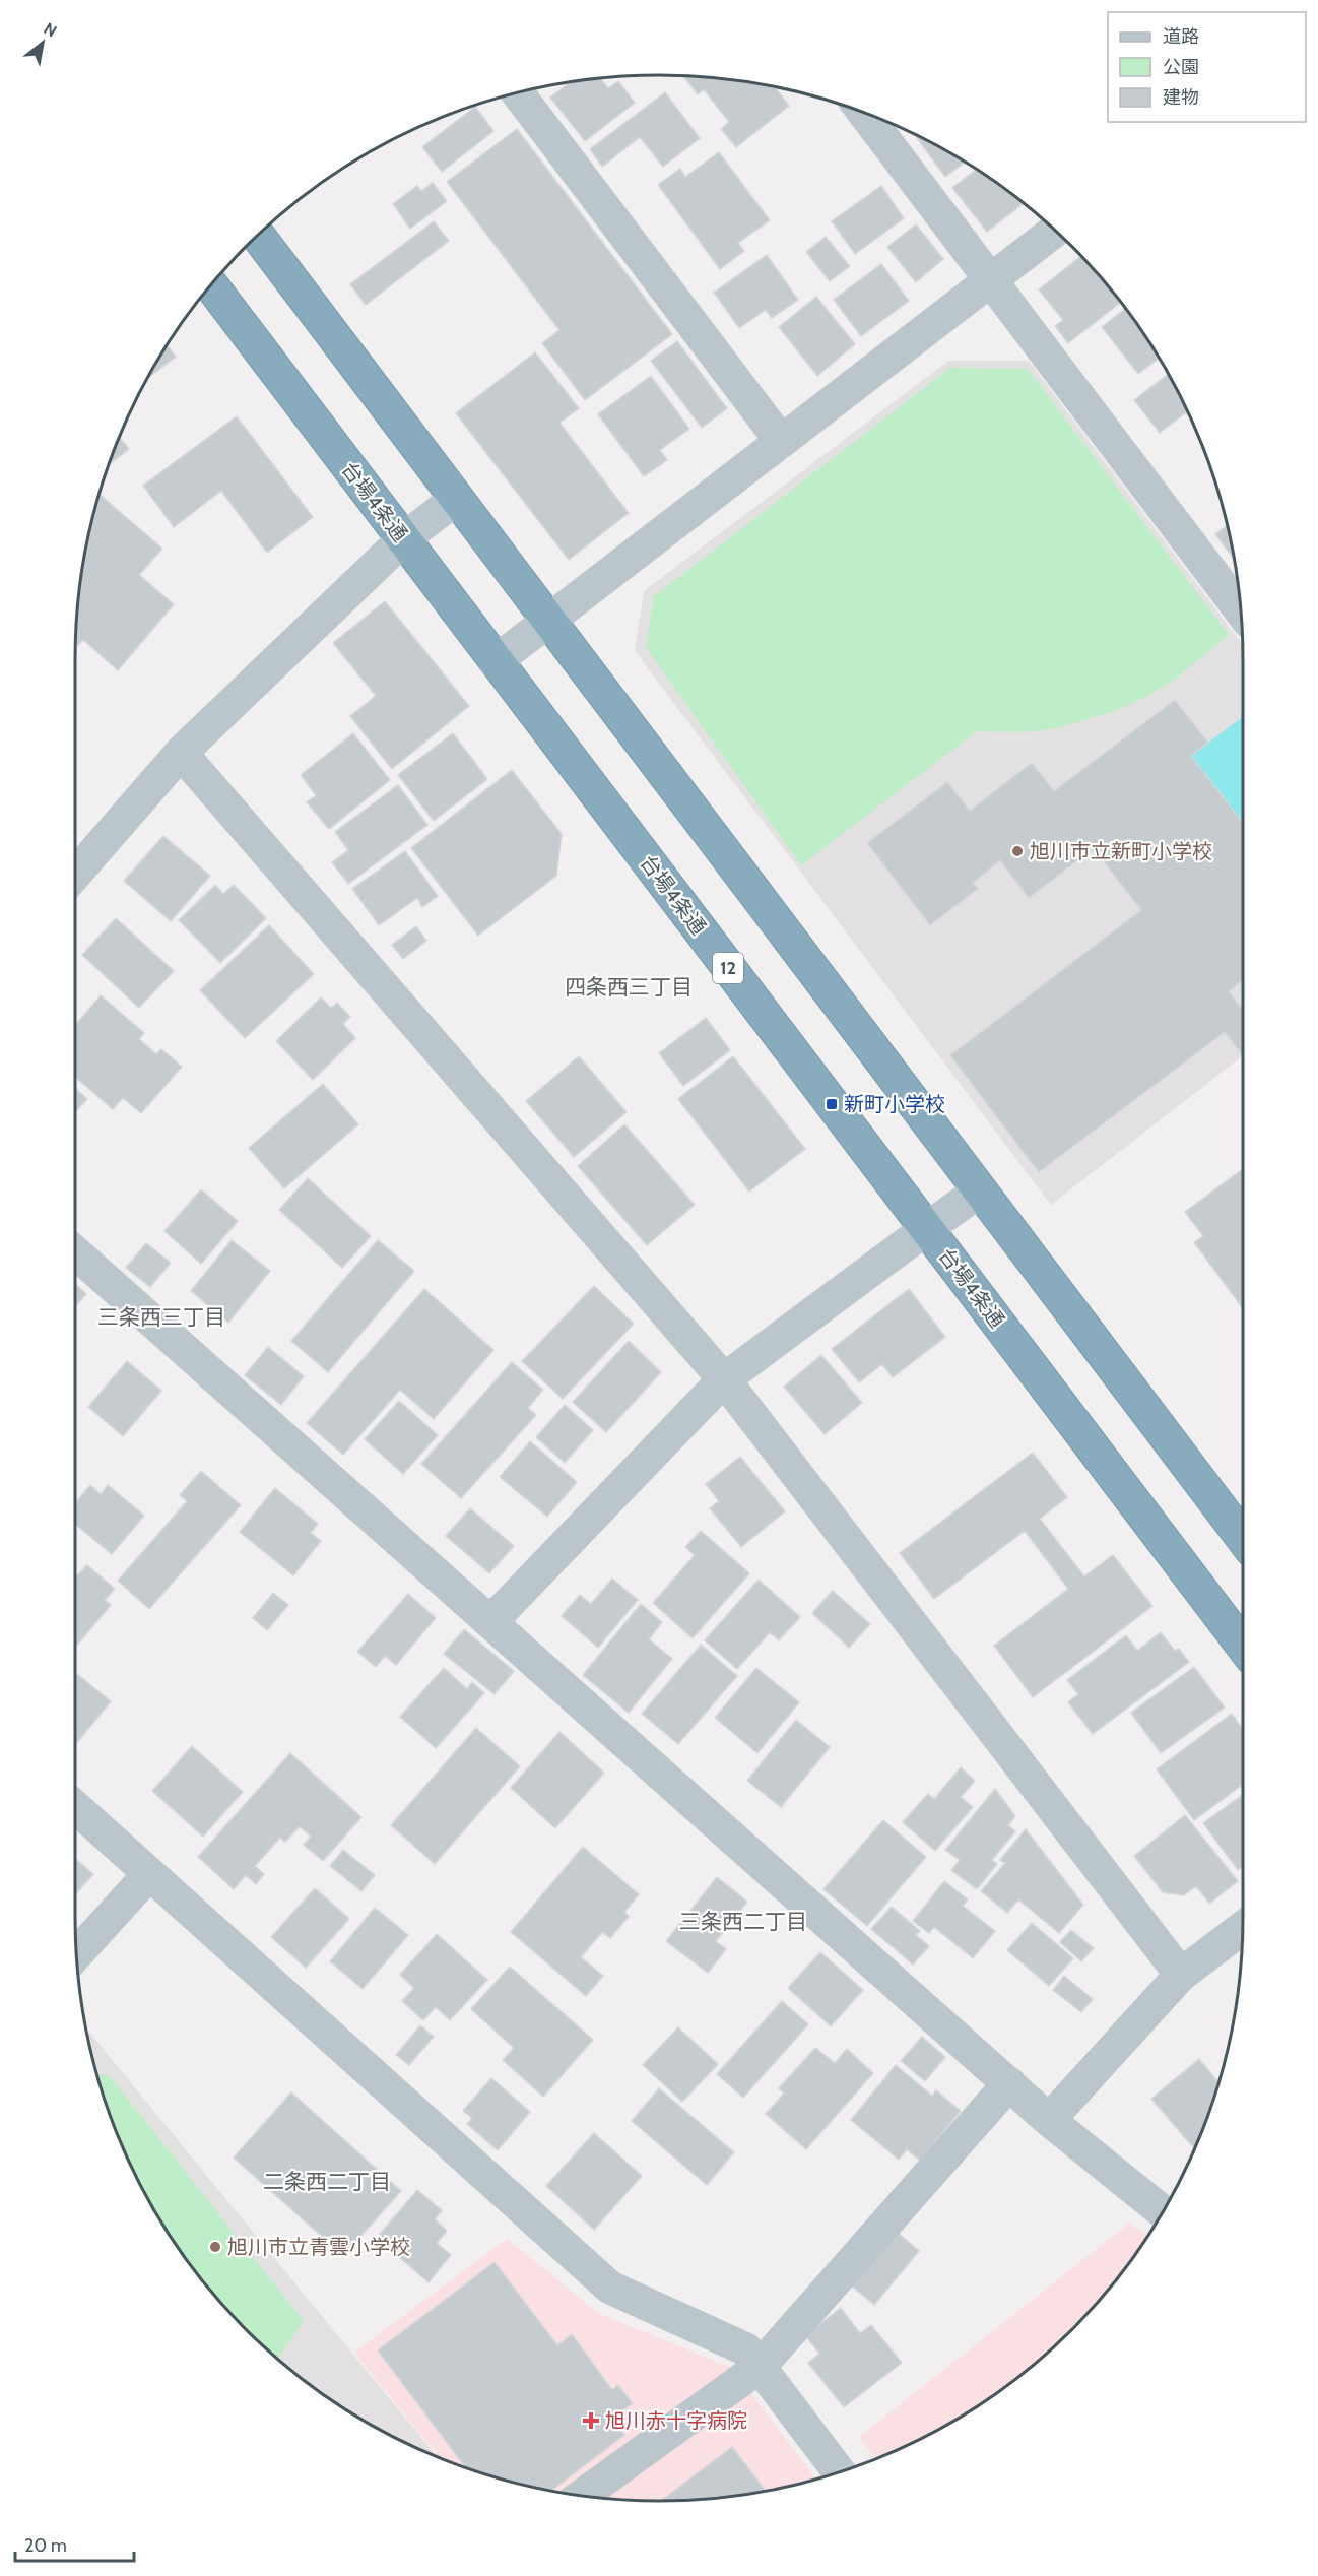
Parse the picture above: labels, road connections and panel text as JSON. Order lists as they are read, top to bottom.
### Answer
{
  "streets": {
    "highway": ["台場4条通", "12"]
  },
  "districts": [
    "四条西三丁目",
    "三条西三丁目",
    "三条西二丁目",
    "二条西二丁目"
  ],
  "places": {
    "other": ["旭川市立新町小学校", "旭川市立青雲小学校"],
    "transit": ["新町小学校"],
    "health": ["旭川赤十字病院"]
  },
  "legend": ["道路", "公園", "建物"],
  "scale_bar": "20 m",
  "north": "top right"
}
